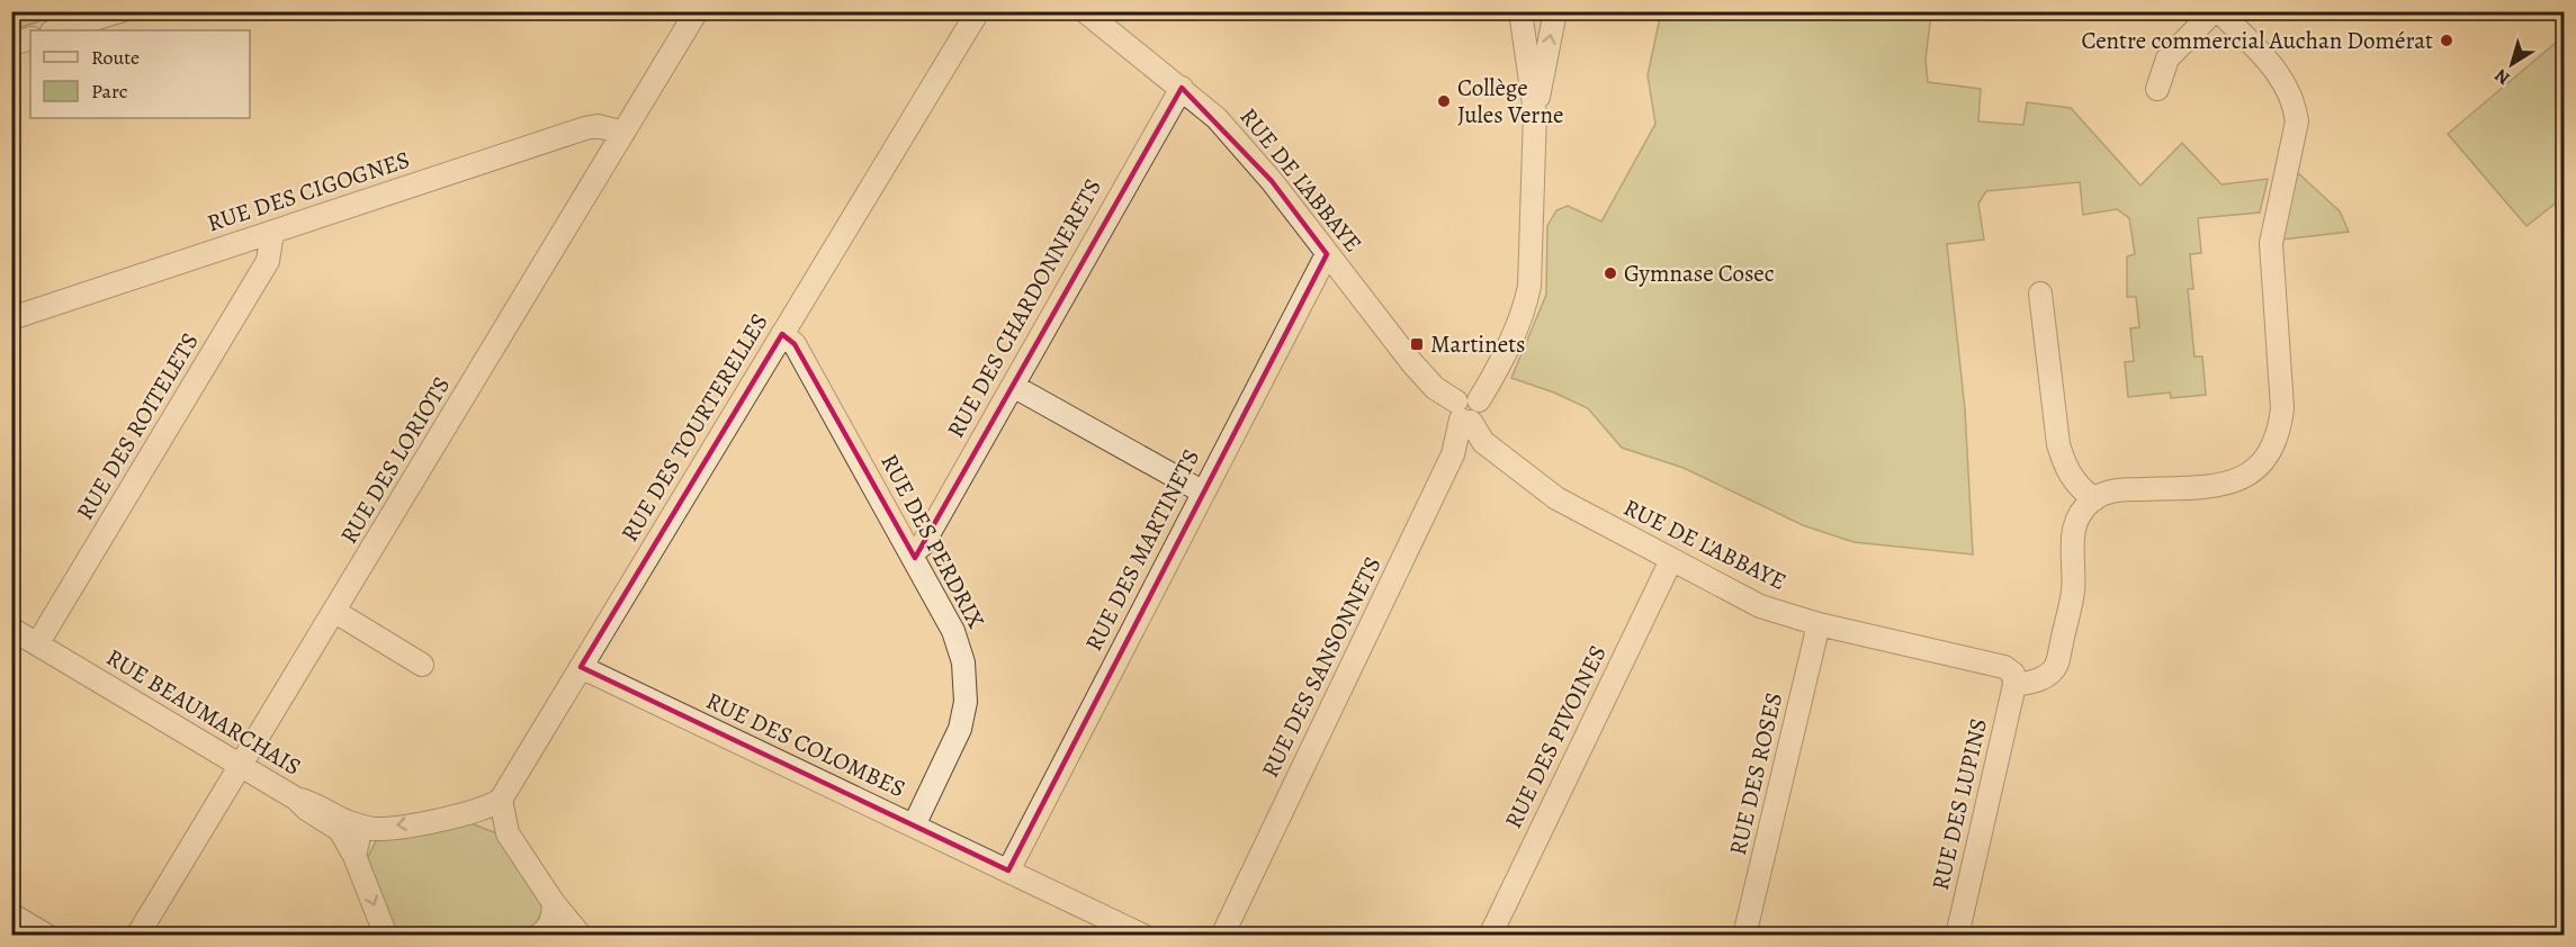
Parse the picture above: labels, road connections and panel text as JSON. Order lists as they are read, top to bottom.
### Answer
{
  "streets": {
    "street": [
      "RUE DE L'ABBAYE",
      "RUE DES CIGOGNES",
      "RUE DES CHARDONNERETS",
      "RUE DES ROITELETS",
      "RUE DES TOURTERELLES",
      "RUE DES LORIOTS",
      "RUE DES PERDRIX",
      "RUE DES MARTINETS",
      "RUE DES SANSONNETS",
      "RUE BEAUMARCHAIS",
      "RUE DES PIVOINES",
      "RUE DES COLOMBES",
      "RUE DES ROSES",
      "RUE DES LUPINS"
    ]
  },
  "crossings": [
    ["RUE DE L'ABBAYE", "RUE DES CHARDONNERETS"],
    ["RUE DE L'ABBAYE", "RUE DES MARTINETS"],
    ["RUE DE L'ABBAYE", "RUE DES SANSONNETS"],
    ["RUE DE L'ABBAYE", "RUE DES PIVOINES"],
    ["RUE DE L'ABBAYE", "RUE DES ROSES"],
    ["RUE DE L'ABBAYE", "RUE DES LUPINS"],
    ["RUE DES CIGOGNES", "RUE DES ROITELETS"],
    ["RUE DES CIGOGNES", "RUE DES LORIOTS"],
    ["RUE DES CHARDONNERETS", "RUE DES PERDRIX"],
    ["RUE DES ROITELETS", "RUE BEAUMARCHAIS"],
    ["RUE DES TOURTERELLES", "RUE DES PERDRIX"],
    ["RUE DES TOURTERELLES", "RUE DES COLOMBES"],
    ["RUE DES LORIOTS", "RUE BEAUMARCHAIS"],
    ["RUE DES PERDRIX", "RUE DES COLOMBES"],
    ["RUE DES MARTINETS", "RUE DES COLOMBES"]
  ],
  "places": {
    "other": ["Centre commercial Auchan Domérat", "Collège Jules Verne", "Gymnase Cosec"],
    "transit": ["Martinets"]
  },
  "legend": ["Route", "Parc"],
  "north": "bottom left"
}
